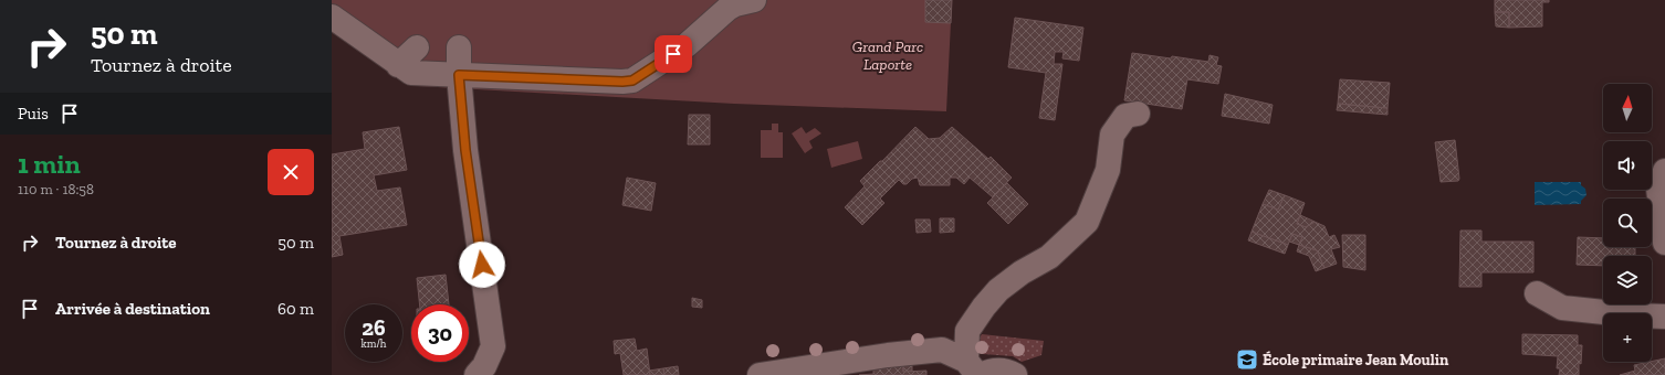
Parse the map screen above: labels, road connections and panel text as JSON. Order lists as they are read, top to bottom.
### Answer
{
  "parks": ["Grand Parc Laporte"],
  "places": {
    "school or university": ["École primaire Jean Moulin"]
  },
  "north": "top",
  "page": {
    "turn": ["50 m", "Tournez à droite"],
    "map_buttons": "+",
    "then": "Puis",
    "heading": ["1 min", "110 m · 18:58"],
    "list": [
      {
        "name": "Tournez à droite",
        "value": "50 m"
      },
      {
        "name": "Arrivée à destination",
        "value": "60 m"
      }
    ],
    "speed": "26 km/h",
    "limit": "30"
  }
}
